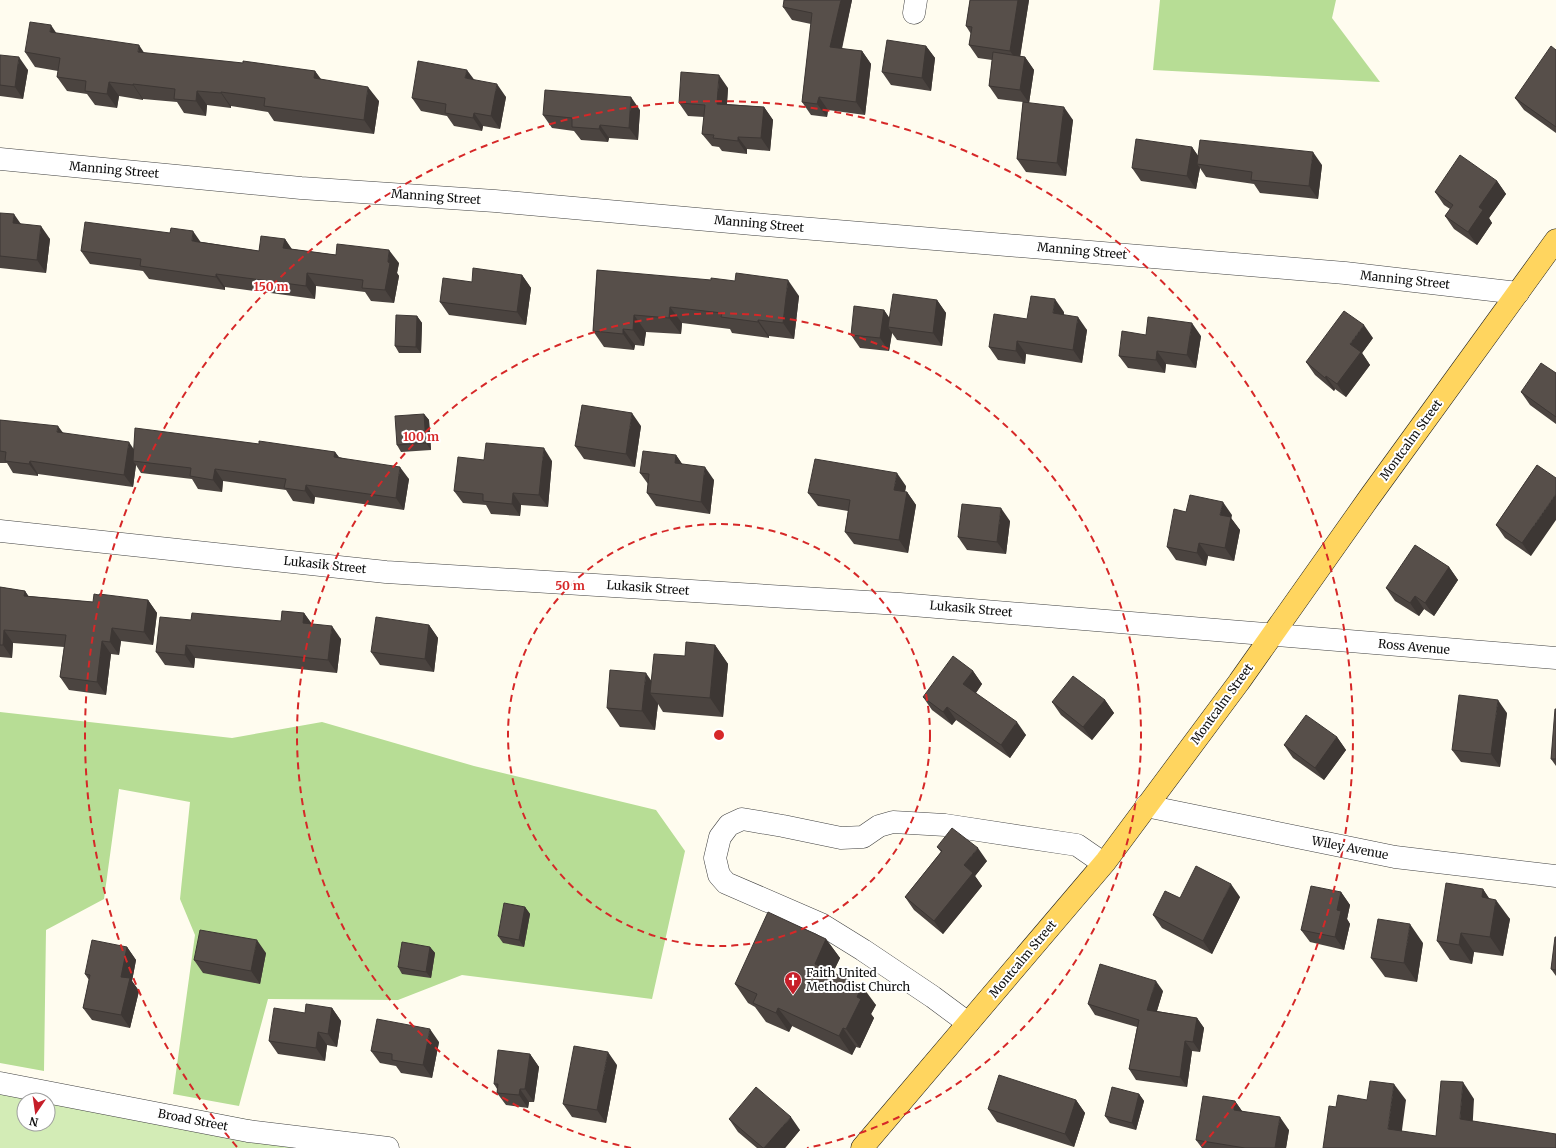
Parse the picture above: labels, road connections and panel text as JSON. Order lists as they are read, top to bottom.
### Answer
{
  "streets": {
    "main road": ["Montcalm Street"],
    "street": [
      "Manning Street",
      "Lukasik Street",
      "Ross Avenue",
      "Wiley Avenue",
      "Broad Street"
    ]
  },
  "crossings": [
    ["Manning Street", "Montcalm Street"],
    ["Montcalm Street", "Lukasik Street"],
    ["Montcalm Street", "Ross Avenue"],
    ["Montcalm Street", "Wiley Avenue"],
    ["Lukasik Street", "Ross Avenue"]
  ],
  "places": {
    "church": ["Faith United Methodist Church"]
  },
  "north": "bottom",
  "rings": ["150 m", "100 m", "50 m"]
}
